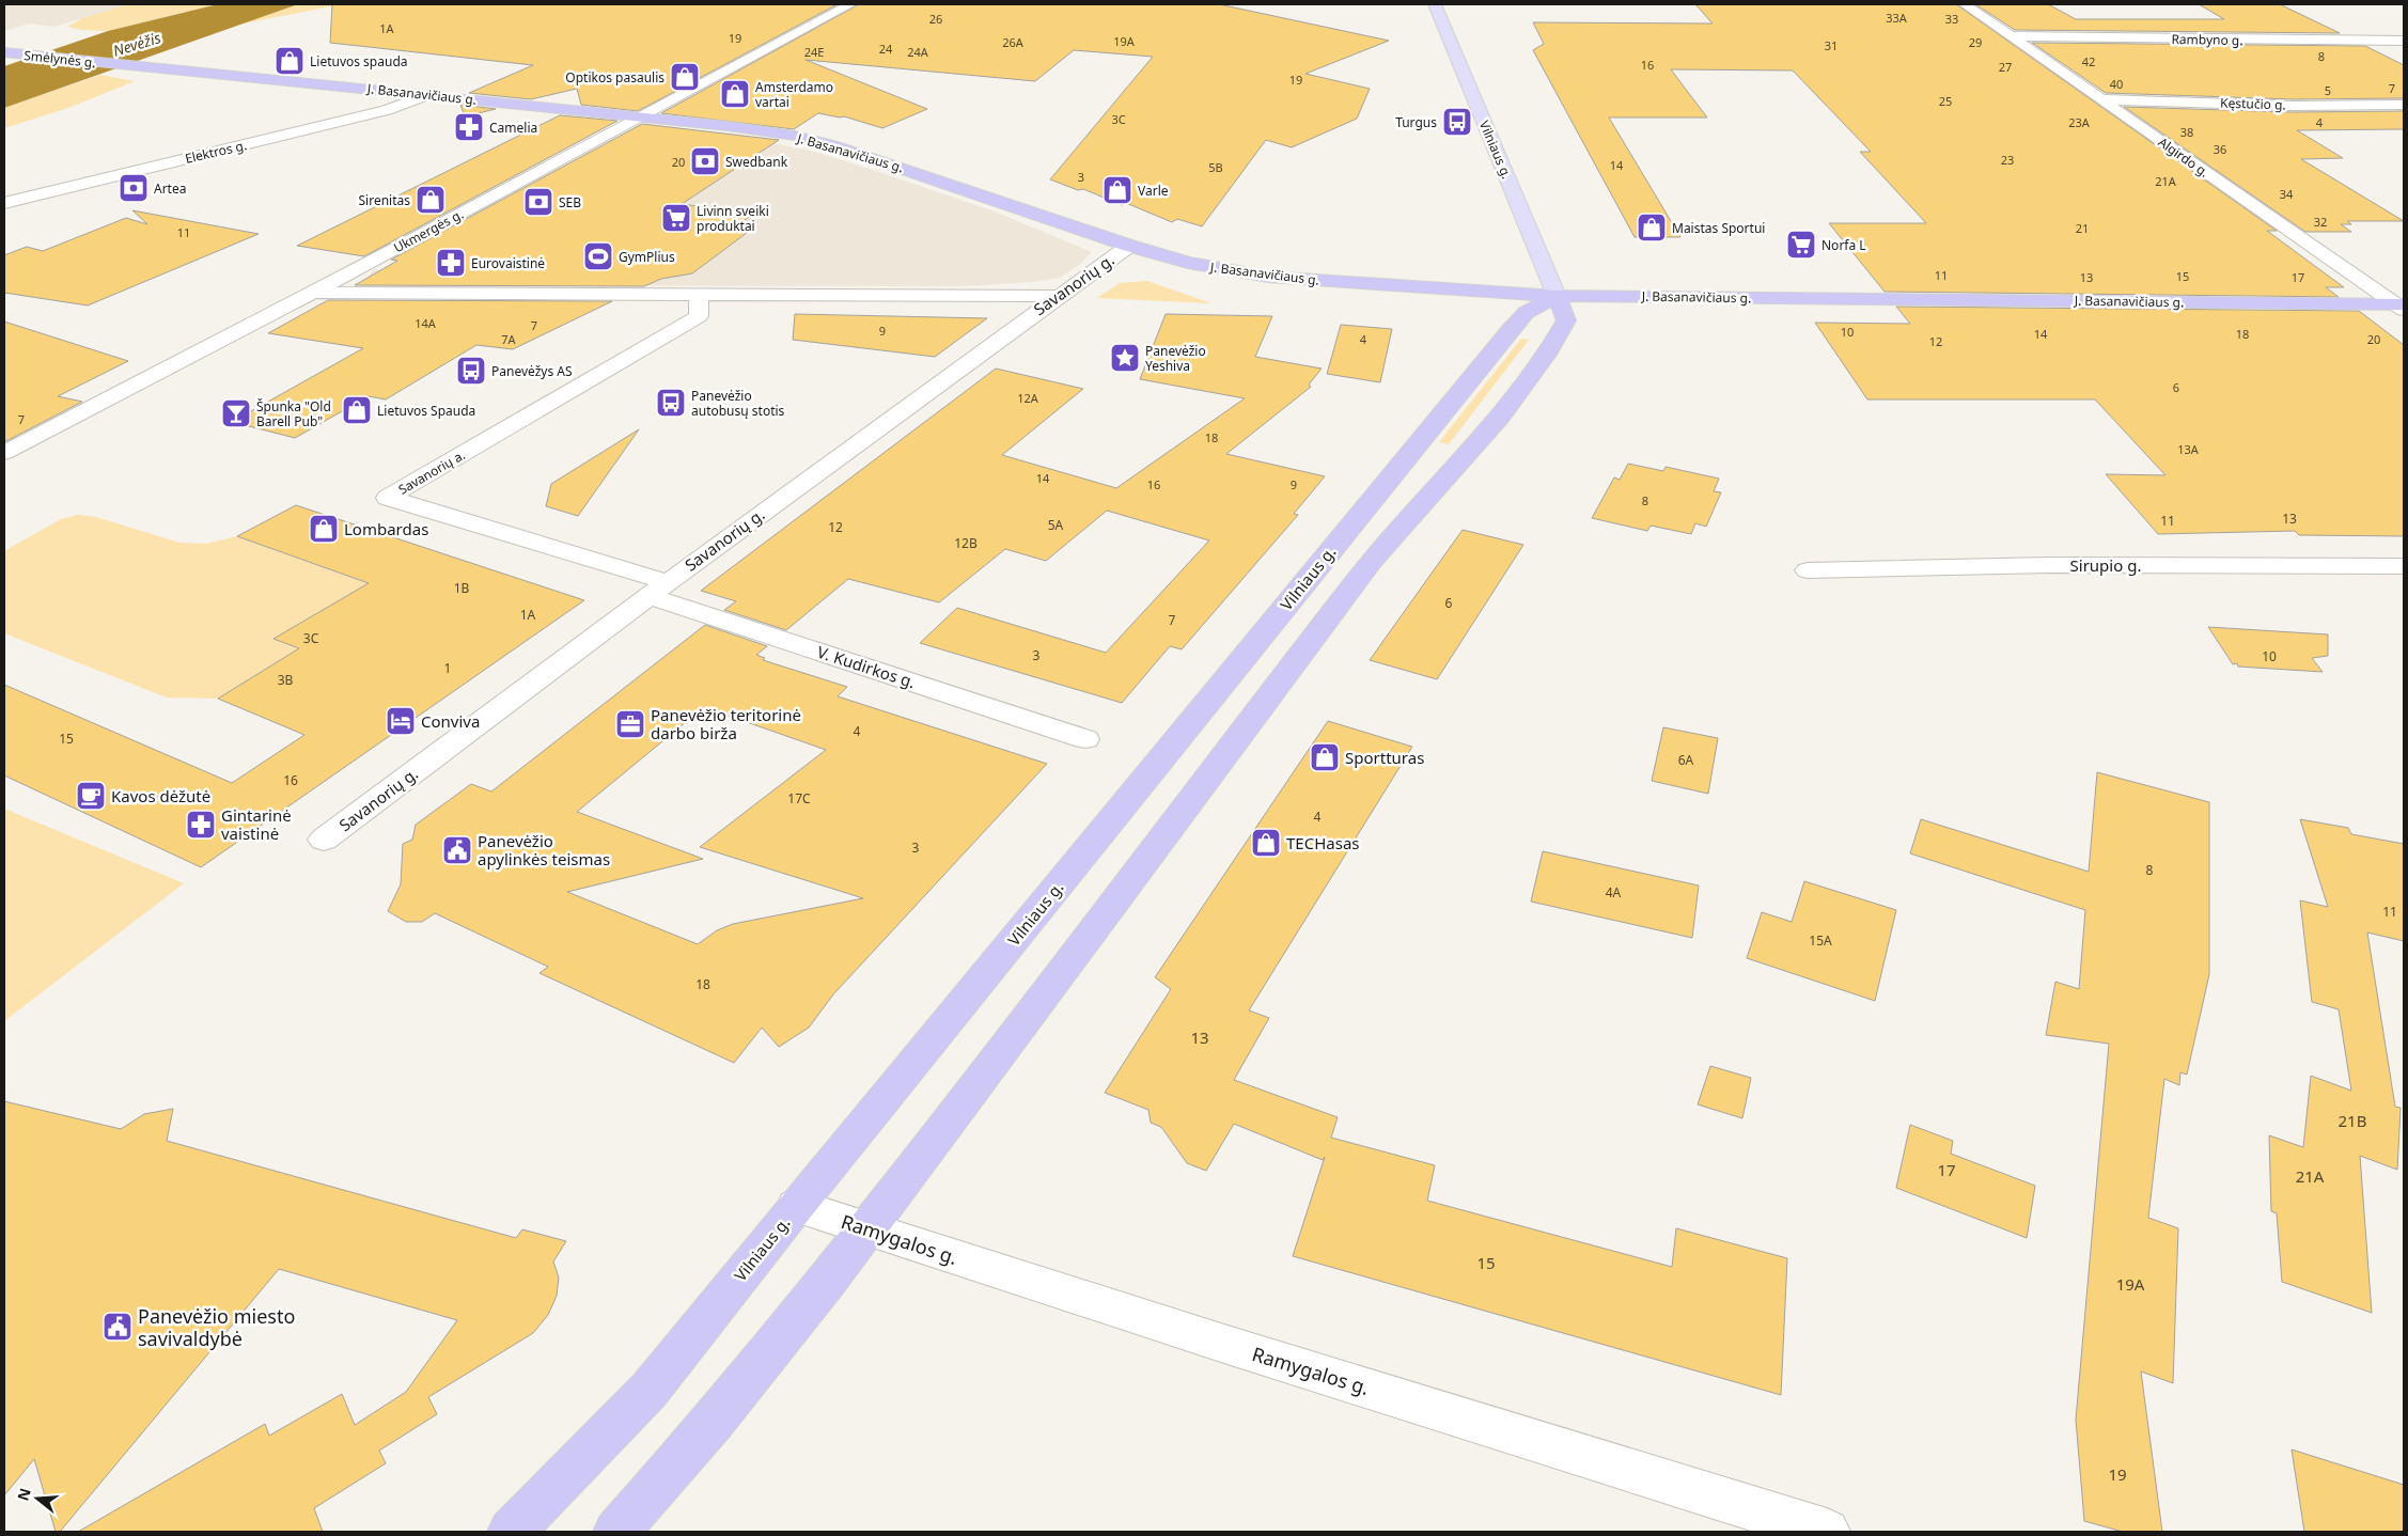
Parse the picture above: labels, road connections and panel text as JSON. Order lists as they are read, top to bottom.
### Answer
{
  "streets": {
    "highway": ["Smėlynės g.", "J. Basanavičiaus g.", "Vilniaus g."],
    "street": [
      "Rambyno g.",
      "Kęstučio g.",
      "Elektros g.",
      "Algirdo g.",
      "Ukmergės g.",
      "Savanorių g.",
      "Savanorių a.",
      "Sirupio g.",
      "V. Kudirkos g.",
      "Ramygalos g."
    ]
  },
  "crossings": [
    ["Rambyno g.", "Algirdo g."],
    ["Smėlynės g.", "J. Basanavičiaus g."],
    ["J. Basanavičiaus g.", "Vilniaus g."],
    ["J. Basanavičiaus g.", "Elektros g."],
    ["J. Basanavičiaus g.", "Algirdo g."],
    ["J. Basanavičiaus g.", "Ukmergės g."],
    ["J. Basanavičiaus g.", "Savanorių g."],
    ["Kęstučio g.", "Algirdo g."],
    ["Vilniaus g.", "Ramygalos g."],
    ["Savanorių g.", "Savanorių a."],
    ["Savanorių g.", "V. Kudirkos g."],
    ["Savanorių a.", "V. Kudirkos g."]
  ],
  "water": ["Nevėžis"],
  "places": {
    "shop": [
      "Lietuvos spauda",
      "Optikos pasaulis",
      "Amsterdamo vartai",
      "Varle",
      "Sirenitas",
      "Maistas Sportui",
      "Lietuvos Spauda",
      "Lombardas",
      "Sportturas",
      "TECHasas"
    ],
    "bus stop": ["Turgus", "Panevėžys AS", "Panevėžio autobusų stotis"],
    "pharmacy": ["Camelia", "Eurovaistinė", "Gintarinė vaistinė"],
    "bank": ["Swedbank", "Artea", "SEB"],
    "supermarket": ["Livinn sveiki produktai", "Norfa L"],
    "sports": ["GymPlius"],
    "place": ["Panevėžio Yeshiva"],
    "bar": ["Špunka \"Old Barell Pub\""],
    "hotel": ["Conviva"],
    "office": ["Panevėžio teritorinė darbo birža"],
    "cafe": ["Kavos dėžutė"],
    "public building": ["Panevėžio apylinkės teismas", "Panevėžio miesto savivaldybė"]
  },
  "house_numbers": [
    "33A",
    "26",
    "33",
    "1A",
    "19",
    "19A",
    "26A",
    "29",
    "31",
    "24",
    "24E",
    "24A",
    "8",
    "42",
    "16",
    "27",
    "19",
    "40",
    "7",
    "5",
    "25",
    "3C",
    "23A",
    "4",
    "38",
    "36",
    "23",
    "20",
    "14",
    "5B",
    "3",
    "21A",
    "34",
    "32",
    "21",
    "11",
    "11",
    "15",
    "13",
    "17",
    "14A",
    "7",
    "9",
    "10",
    "14",
    "18",
    "7A",
    "4",
    "20",
    "12",
    "6",
    "12A",
    "7",
    "18",
    "13A",
    "14",
    "16",
    "9",
    "8",
    "13",
    "11",
    "5A",
    "12",
    "12B",
    "1B",
    "6",
    "1A",
    "7",
    "3C",
    "3",
    "10",
    "1",
    "3B",
    "4",
    "15",
    "6A",
    "16",
    "17C",
    "4",
    "3",
    "8",
    "4A",
    "11",
    "15A",
    "18",
    "13",
    "21B",
    "17",
    "21A",
    "15",
    "19A",
    "19"
  ],
  "north": "left"
}
